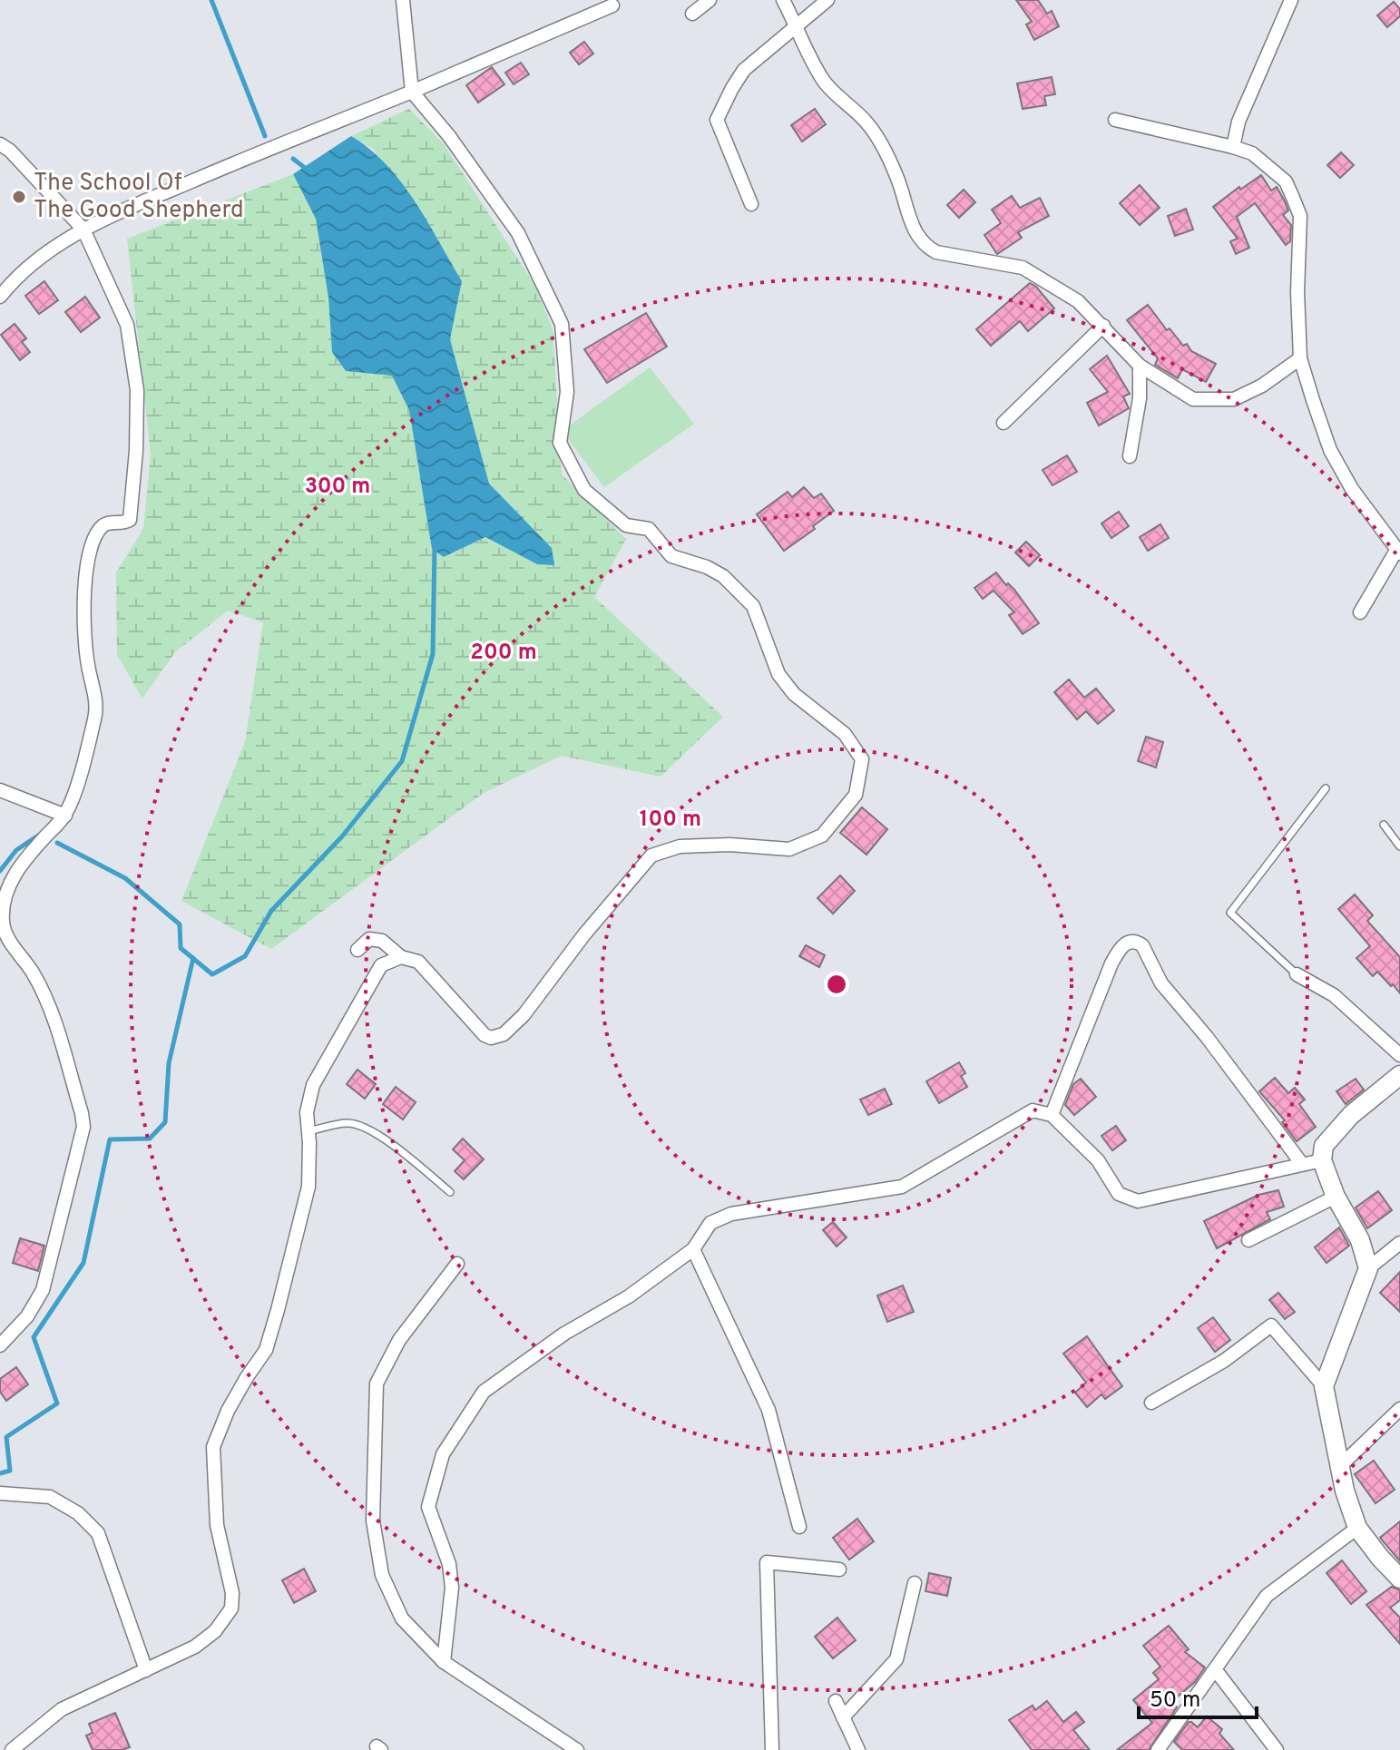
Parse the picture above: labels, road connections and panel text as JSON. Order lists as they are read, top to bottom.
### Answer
{
  "places": ["The School Of The Good Shepherd"],
  "scale_bar": "50 m",
  "rings": ["300 m", "200 m", "100 m"]
}
